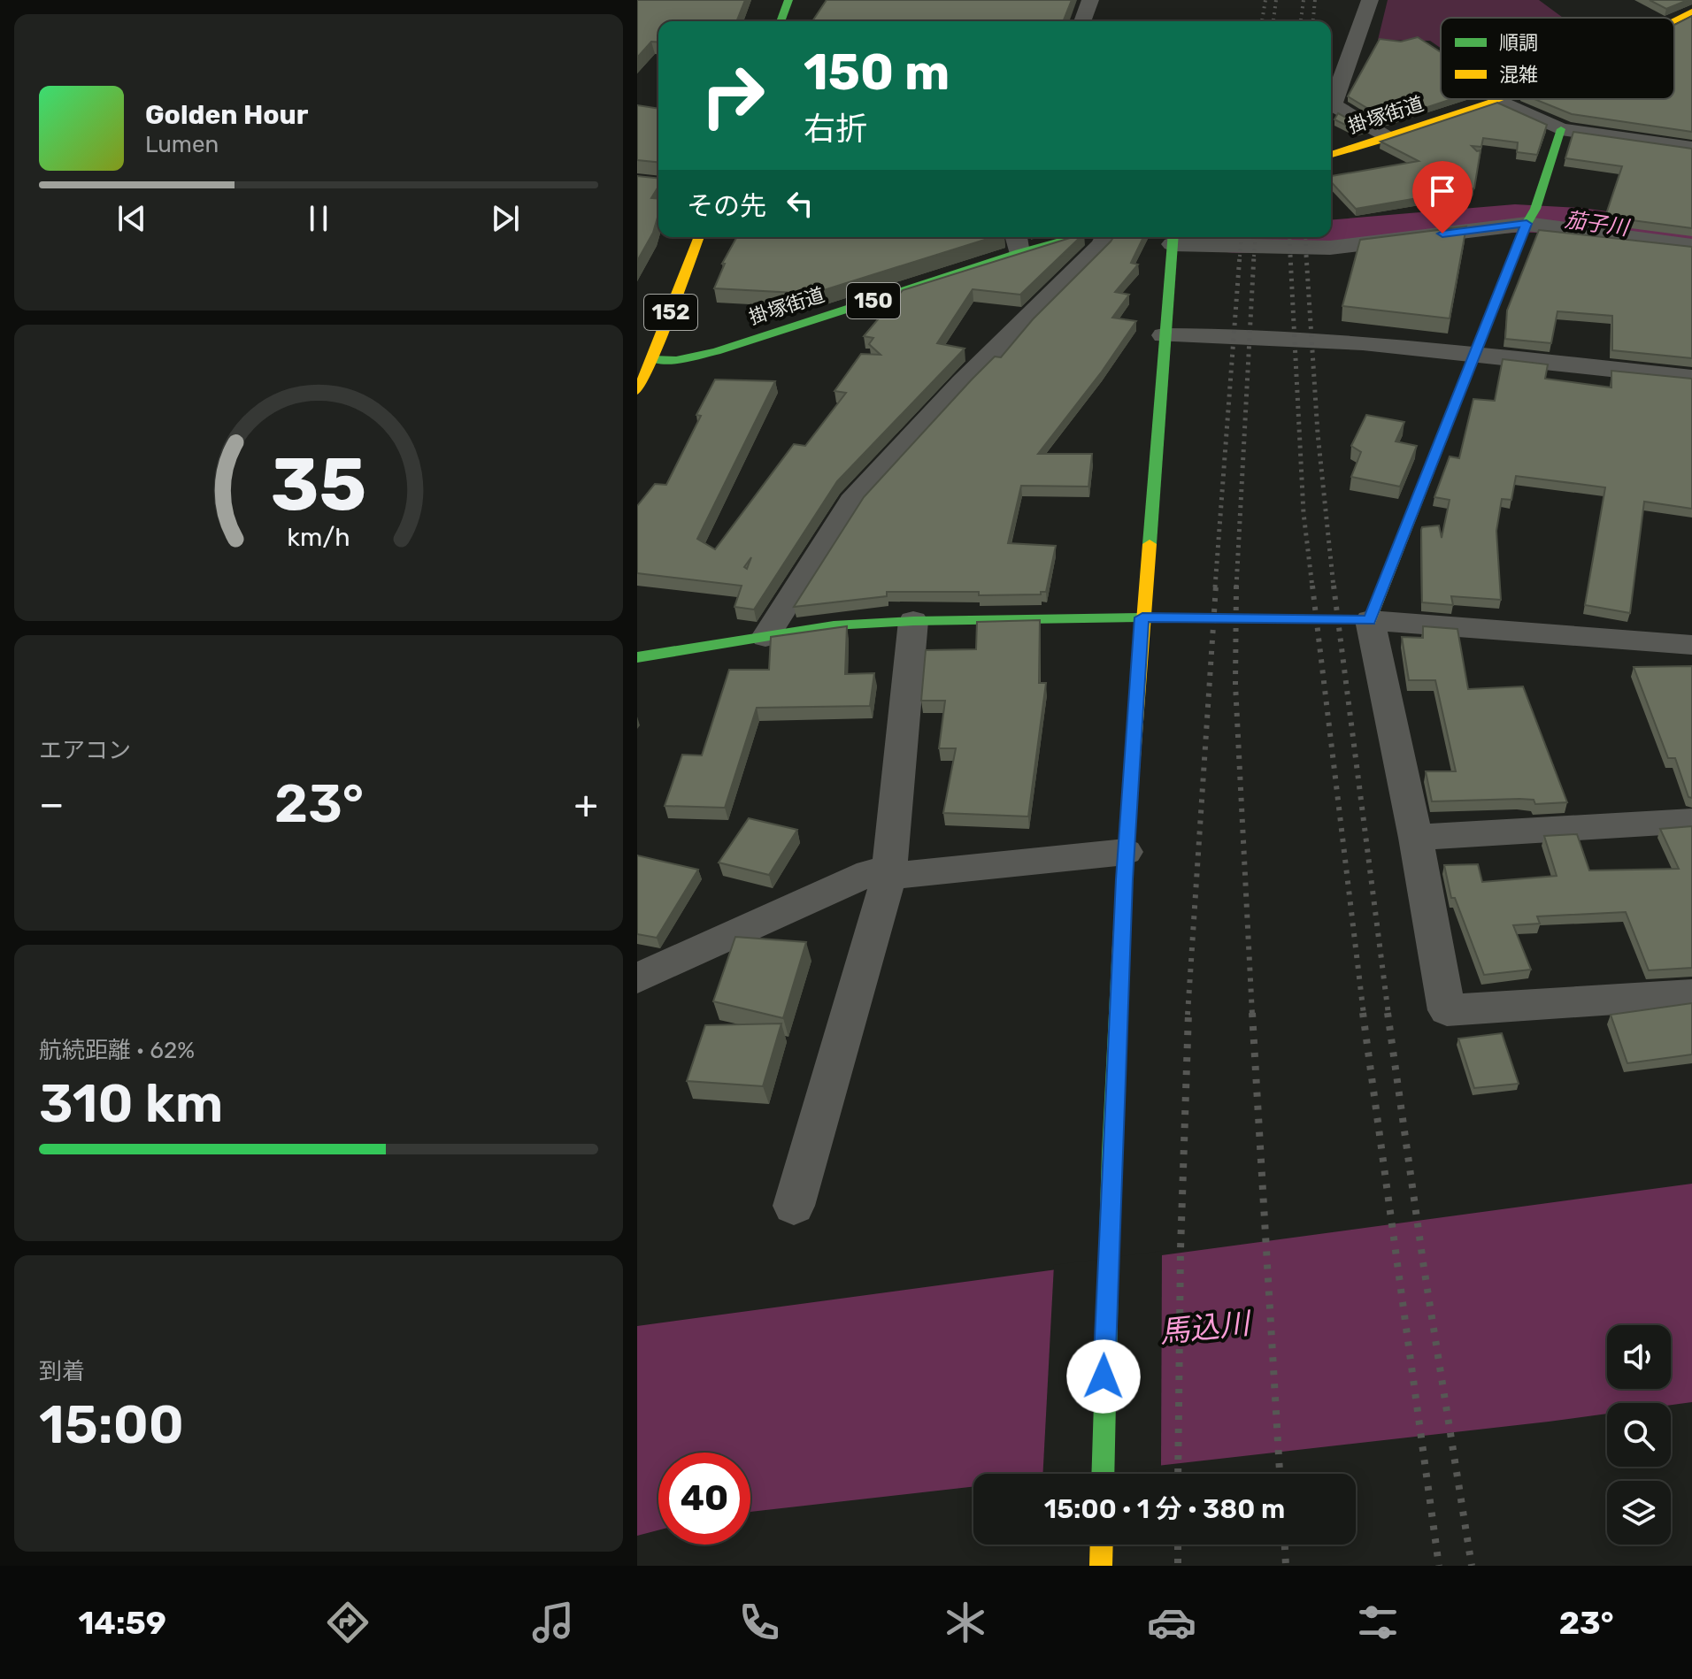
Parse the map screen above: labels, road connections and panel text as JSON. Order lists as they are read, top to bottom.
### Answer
{
  "streets": {
    "main road": ["掛塚街道", "150", "152"]
  },
  "crossings": [
    ["掛塚街道", "152"]
  ],
  "water": ["茄子川", "馬込川"],
  "legend": ["順調", "混雑"],
  "page": {
    "turn": ["150 m", "右折"],
    "song": ["Golden Hour", "Lumen"],
    "then": "その先",
    "tile": [
      "エアコン",
      ["航続距離 · 62%", "310 km"],
      ["到着", "15:00"]
    ],
    "heat": ["−", "23°", "+"],
    "limit": "40",
    "trip": "15:00 · 1 分 · 380 m",
    "tabs": ["14:59", "23°"],
    "gauge": ["35", "km/h"]
  }
}
